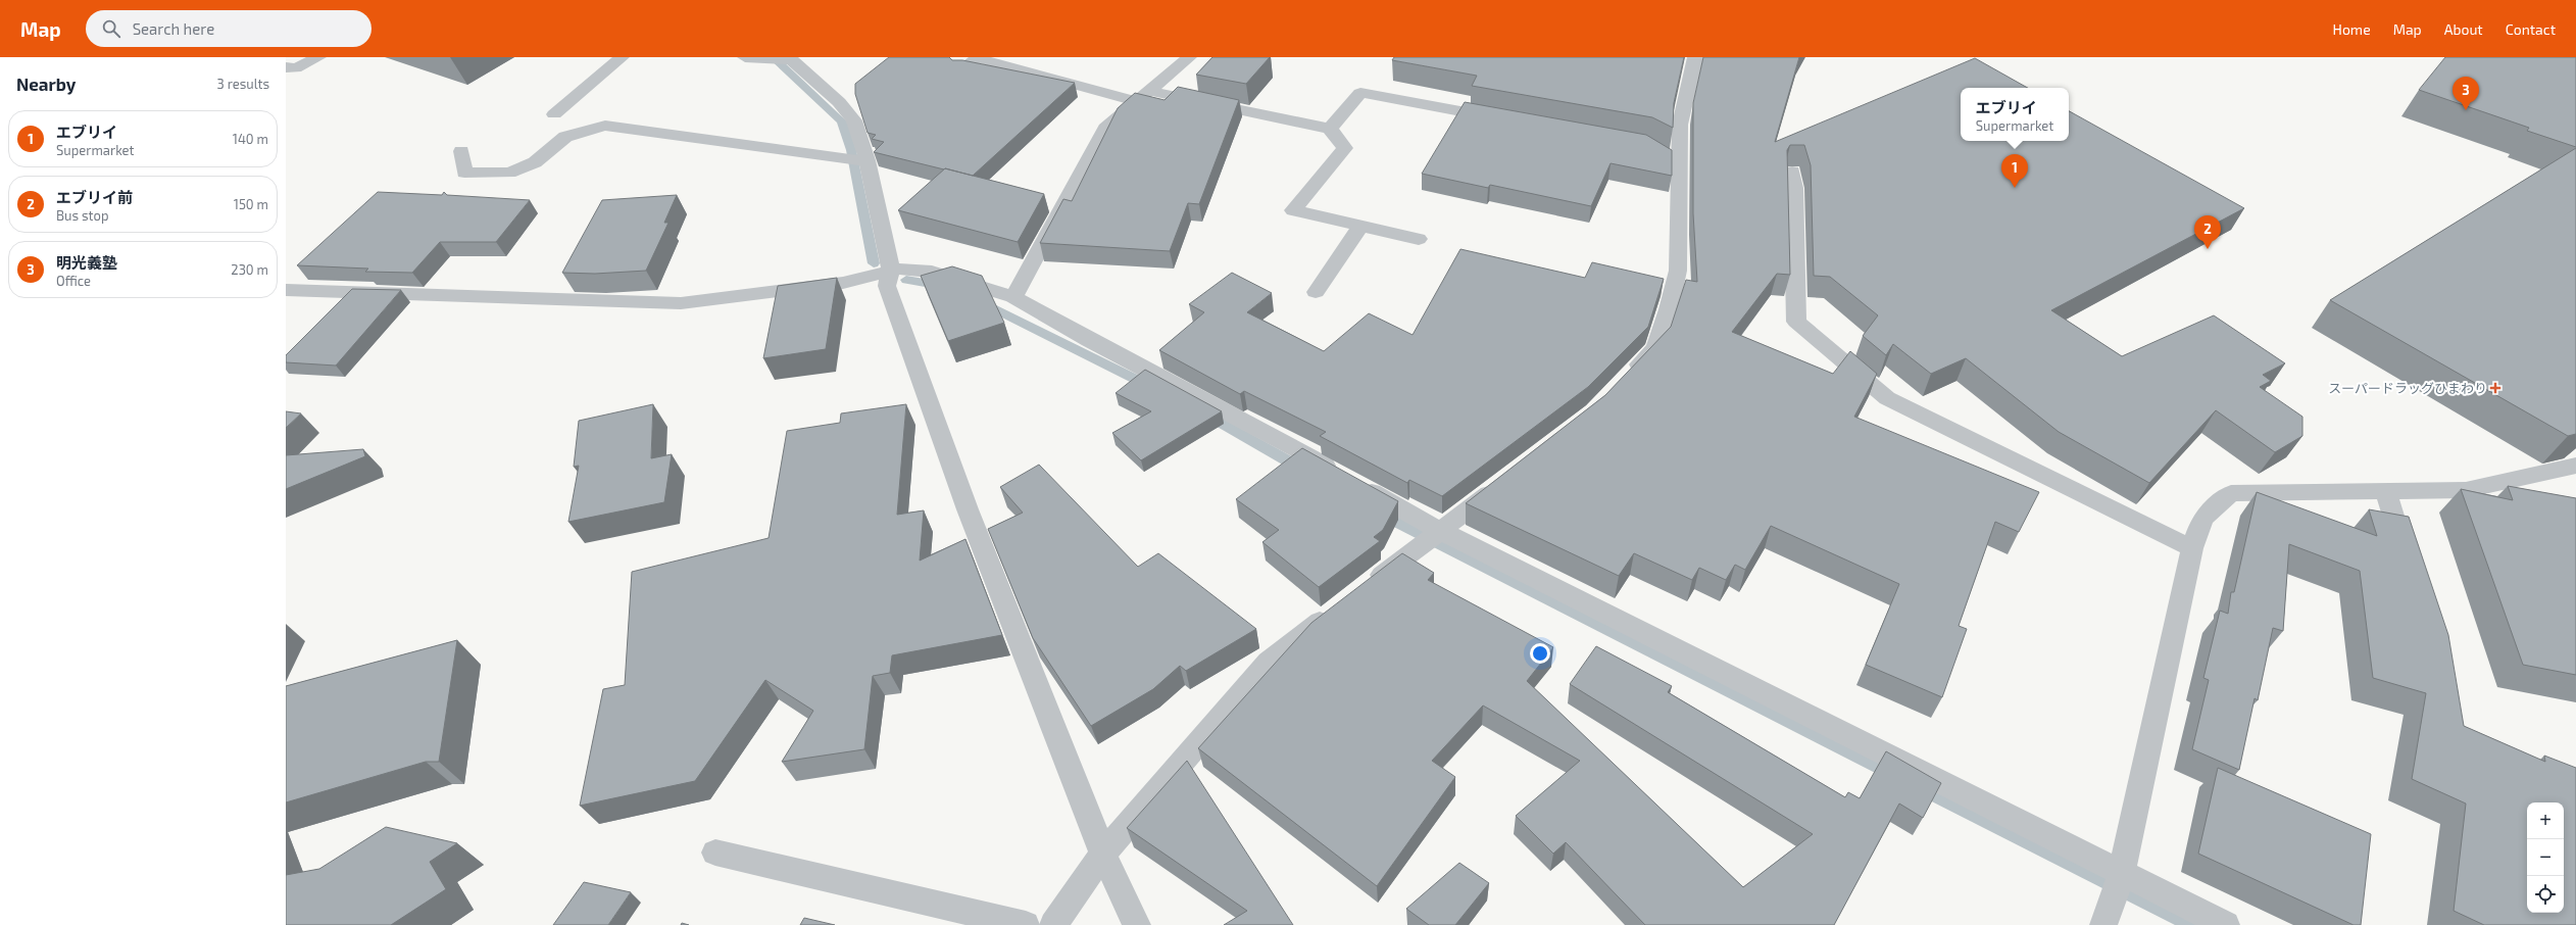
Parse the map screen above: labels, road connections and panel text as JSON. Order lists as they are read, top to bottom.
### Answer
{
  "places": {
    "health": ["スーパードラッグひまわり"]
  },
  "page": {
    "header": "Map",
    "search": "Search here",
    "nav": [
      "Home",
      "Map",
      "About",
      "Contact"
    ],
    "heading": ["Nearby", "3 results"],
    "pins": ["3", "1", "2"],
    "popup": ["エブリイ", "Supermarket"],
    "list": [
      {
        "mark": "1",
        "name": "エブリイ",
        "note": "Supermarket",
        "value": "140 m"
      },
      {
        "mark": "2",
        "name": "エブリイ前",
        "note": "Bus stop",
        "value": "150 m"
      },
      {
        "mark": "3",
        "name": "明光義塾",
        "note": "Office",
        "value": "230 m"
      }
    ],
    "map_buttons": ["+", "−"]
  }
}
